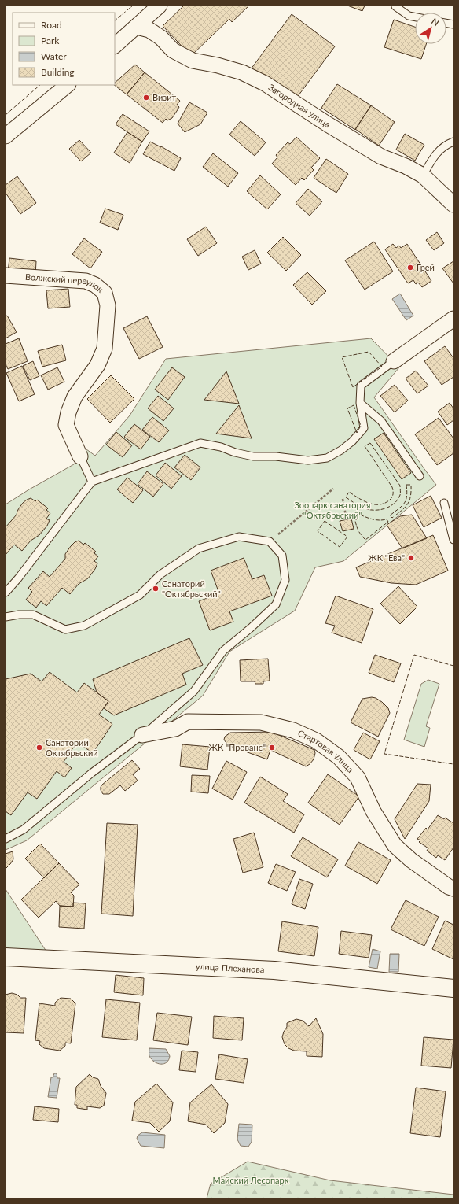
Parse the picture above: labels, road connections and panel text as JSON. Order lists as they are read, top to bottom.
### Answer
{
  "streets": {
    "street": [
      "Загородная улица",
      "Волжский переулок",
      "Стартовая улица",
      "улица Плеханова"
    ]
  },
  "parks": ["Зоопарк санатория \"Октябрьский\"", "Майский Лесопарк"],
  "places": [
    "Визит",
    "Грей",
    "ЖК \"Ева\"",
    "Санаторий \"Октябрьский\"",
    "Санаторий Октябрьский",
    "ЖК \"Прованс\""
  ],
  "legend": [
    "Road",
    "Park",
    "Water",
    "Building"
  ],
  "north": "top right"
}
